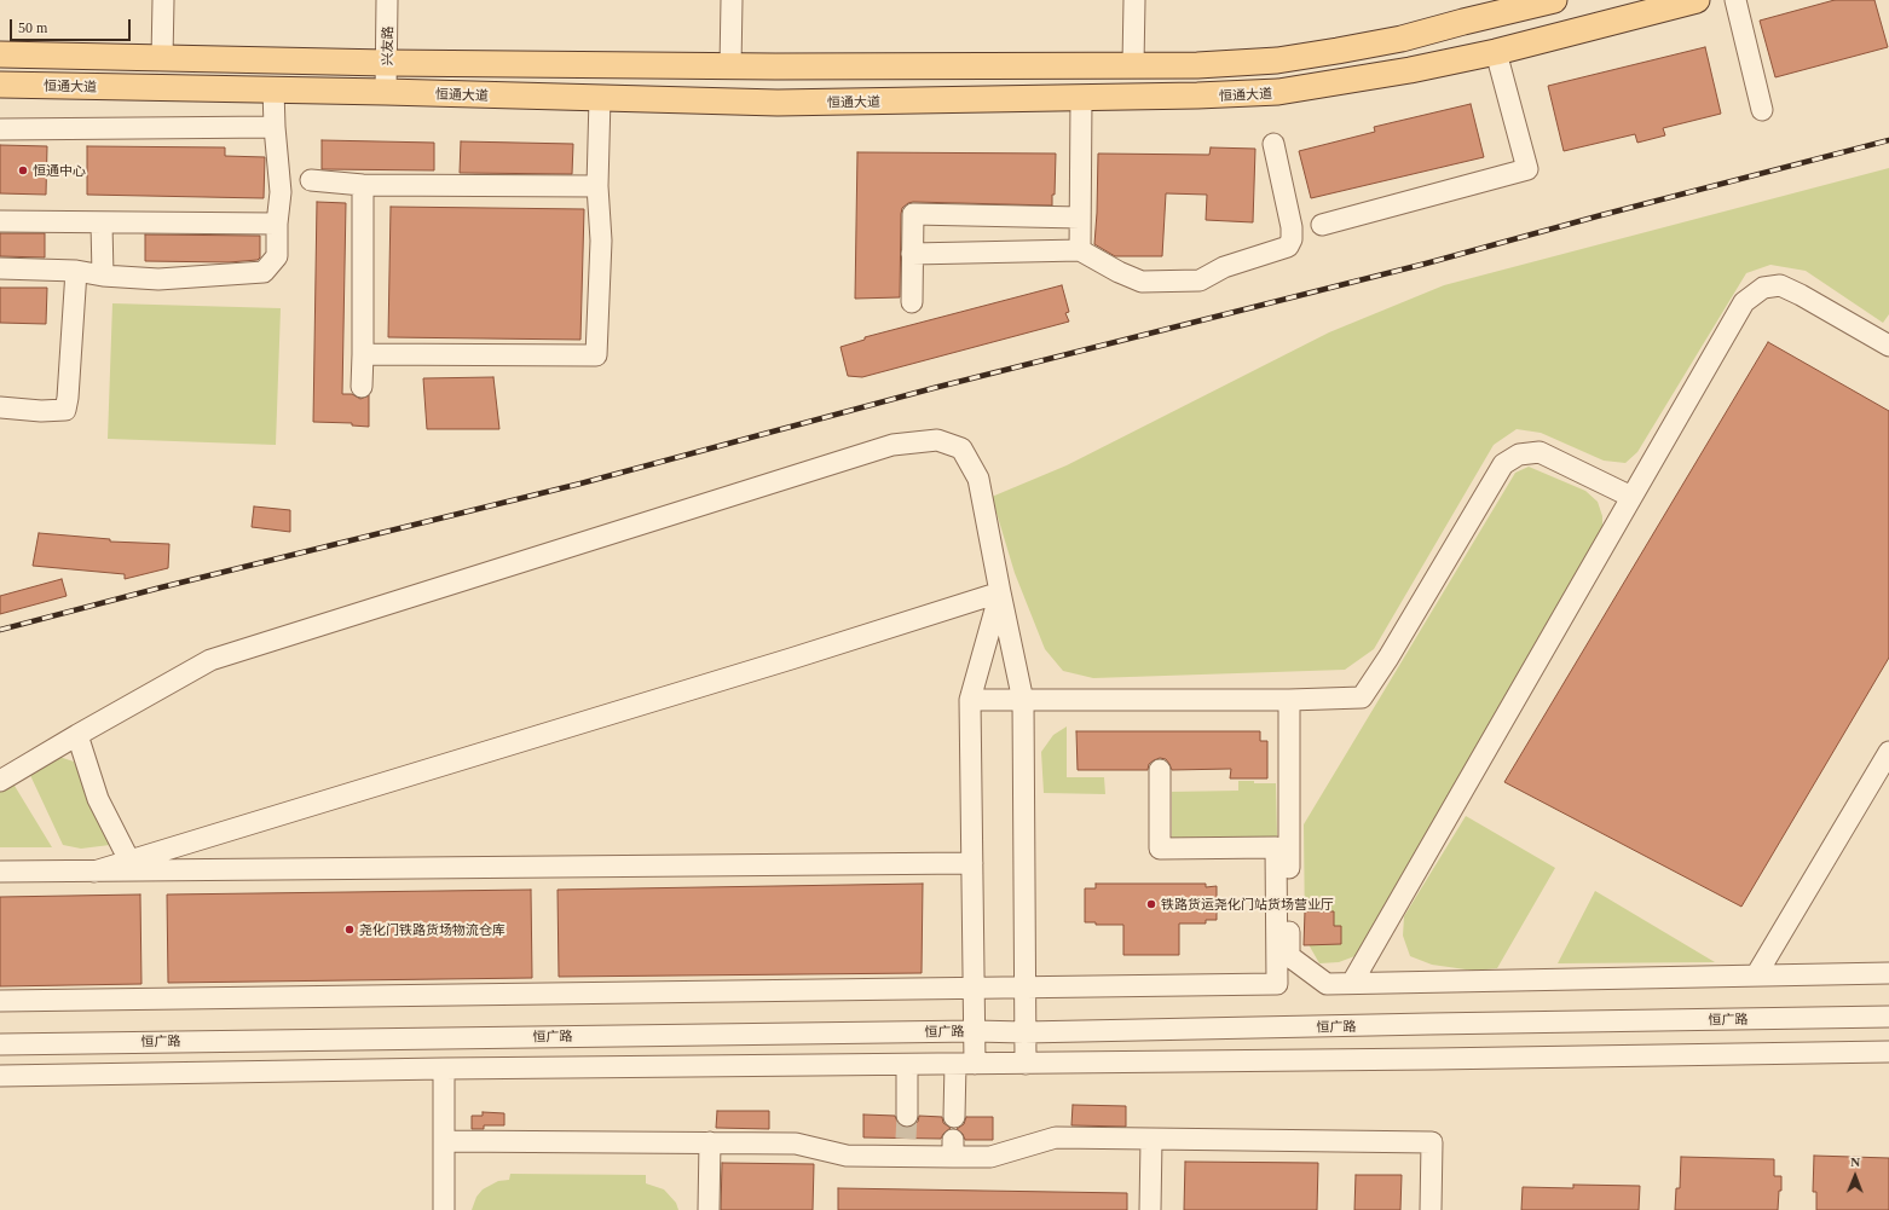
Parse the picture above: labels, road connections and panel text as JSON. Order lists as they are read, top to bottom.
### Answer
{
  "streets": {
    "main road": ["恒通大道"],
    "street": ["兴友路", "恒广路"]
  },
  "crossings": [
    ["兴友路", "恒通大道"]
  ],
  "places": ["恒通中心", "铁路货运尧化门站货场营业厅", "尧化门铁路货场物流仓库"],
  "scale_bar": "50 m",
  "north": "top"
}
